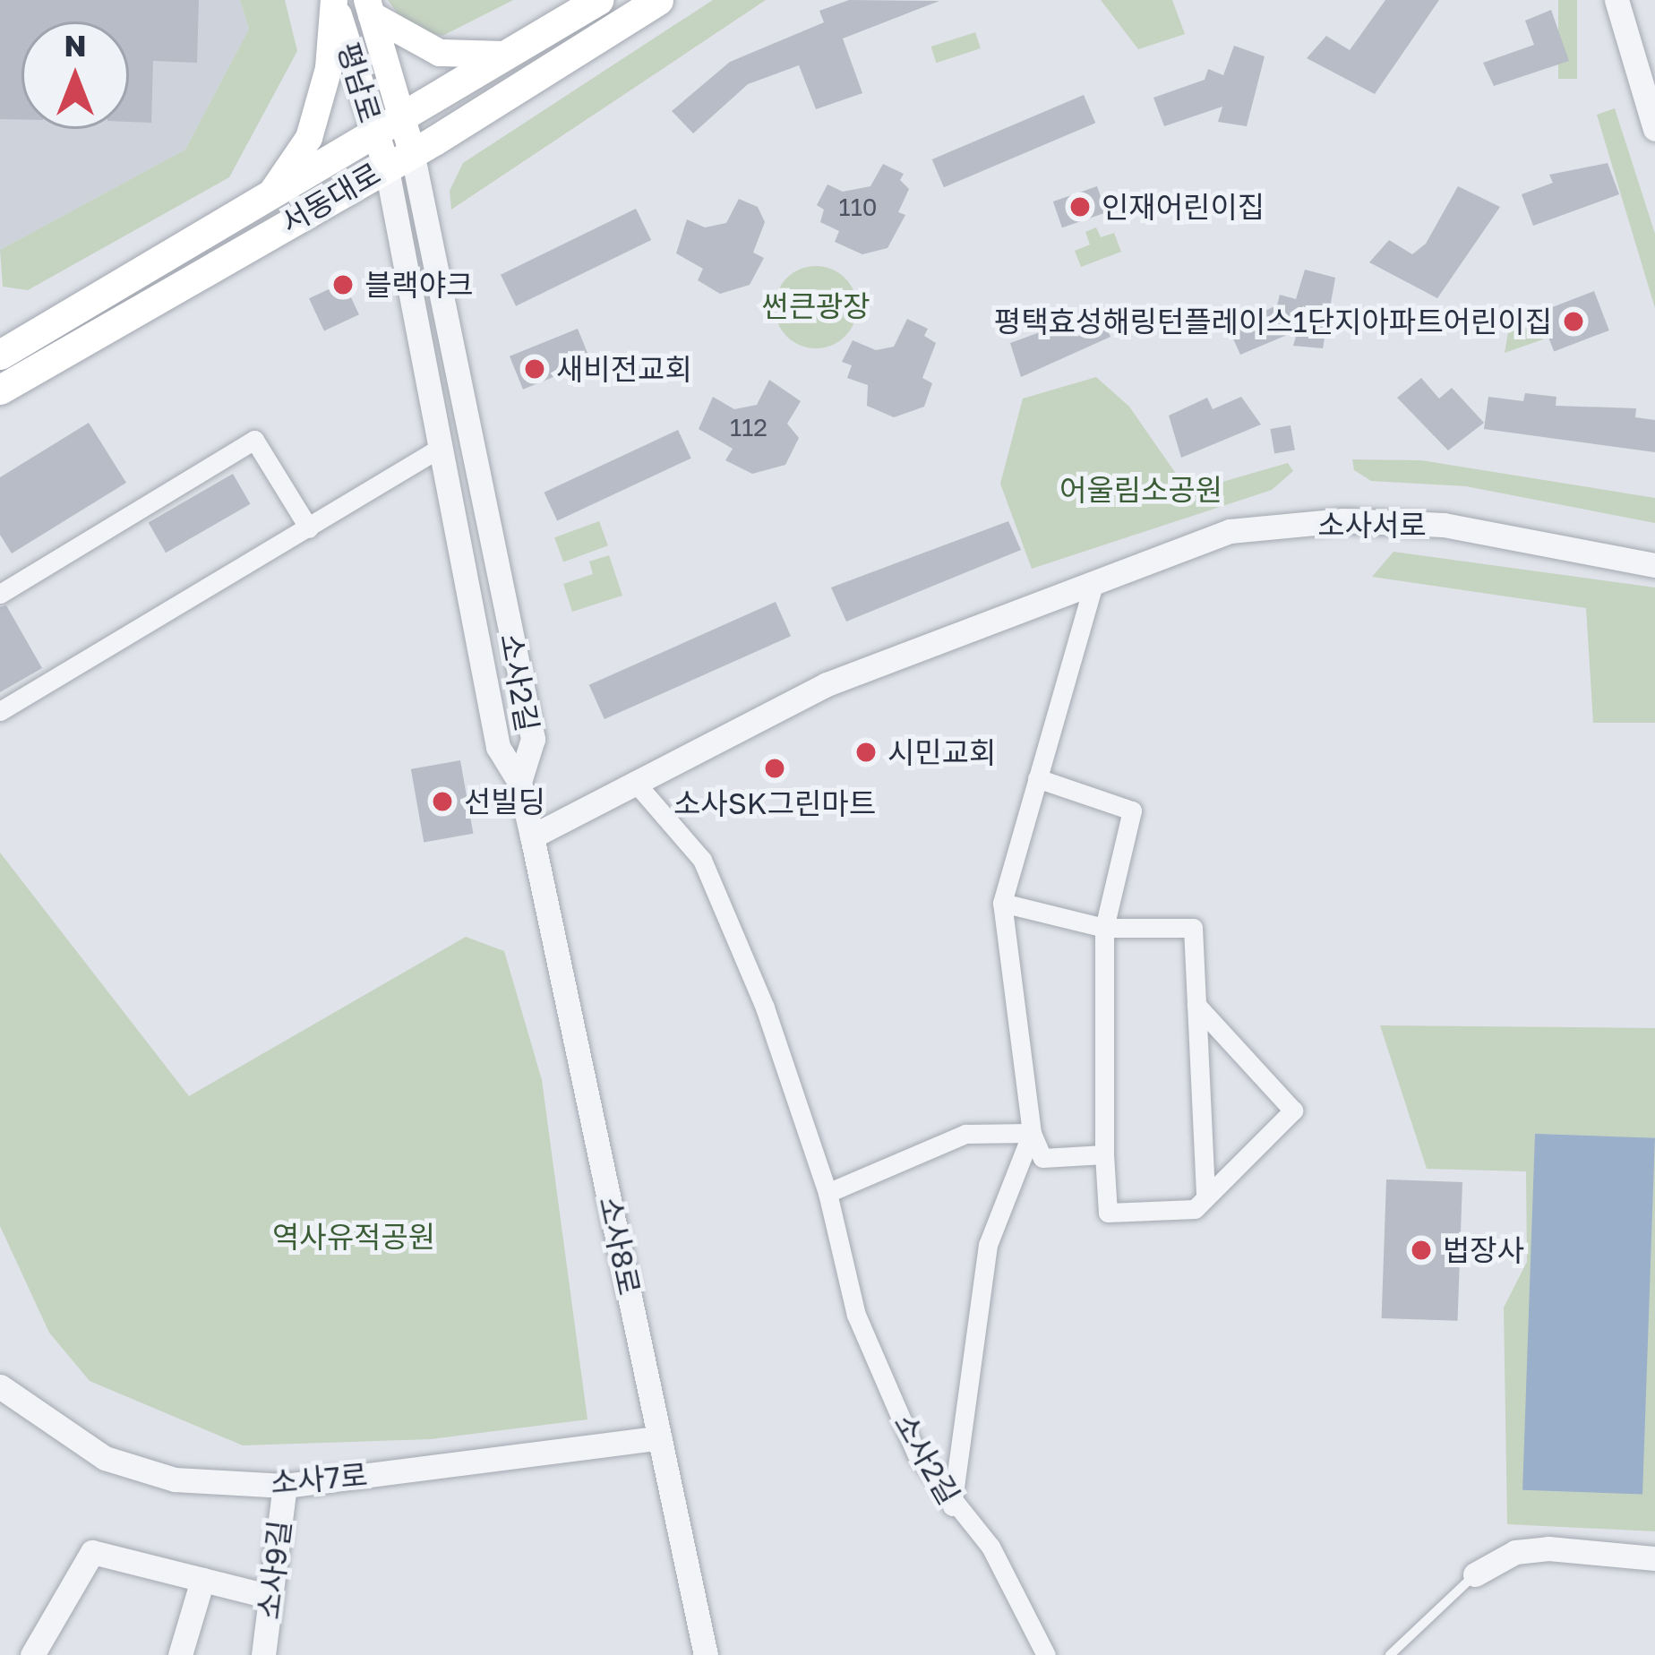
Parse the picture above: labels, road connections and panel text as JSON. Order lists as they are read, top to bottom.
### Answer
{
  "streets": {
    "main road": ["평남로", "서동대로"],
    "street": [
      "소사서로",
      "소사2길",
      "소사8로",
      "소사7로",
      "소사9길"
    ]
  },
  "crossings": [
    ["평남로", "서동대로"],
    ["평남로", "소사2길"],
    ["서동대로", "소사2길"],
    ["소사2길", "소사8로"],
    ["소사8로", "소사7로"],
    ["소사7로", "소사9길"]
  ],
  "parks": ["썬큰광장", "어울림소공원", "역사유적공원"],
  "places": [
    "인재어린이집",
    "블랙야크",
    "평택효성해링턴플레이스1단지아파트어린이집",
    "새비전교회",
    "시민교회",
    "소사SK그린마트",
    "선빌딩",
    "법장사"
  ],
  "house_numbers": ["110", "112"],
  "north": "top"
}
